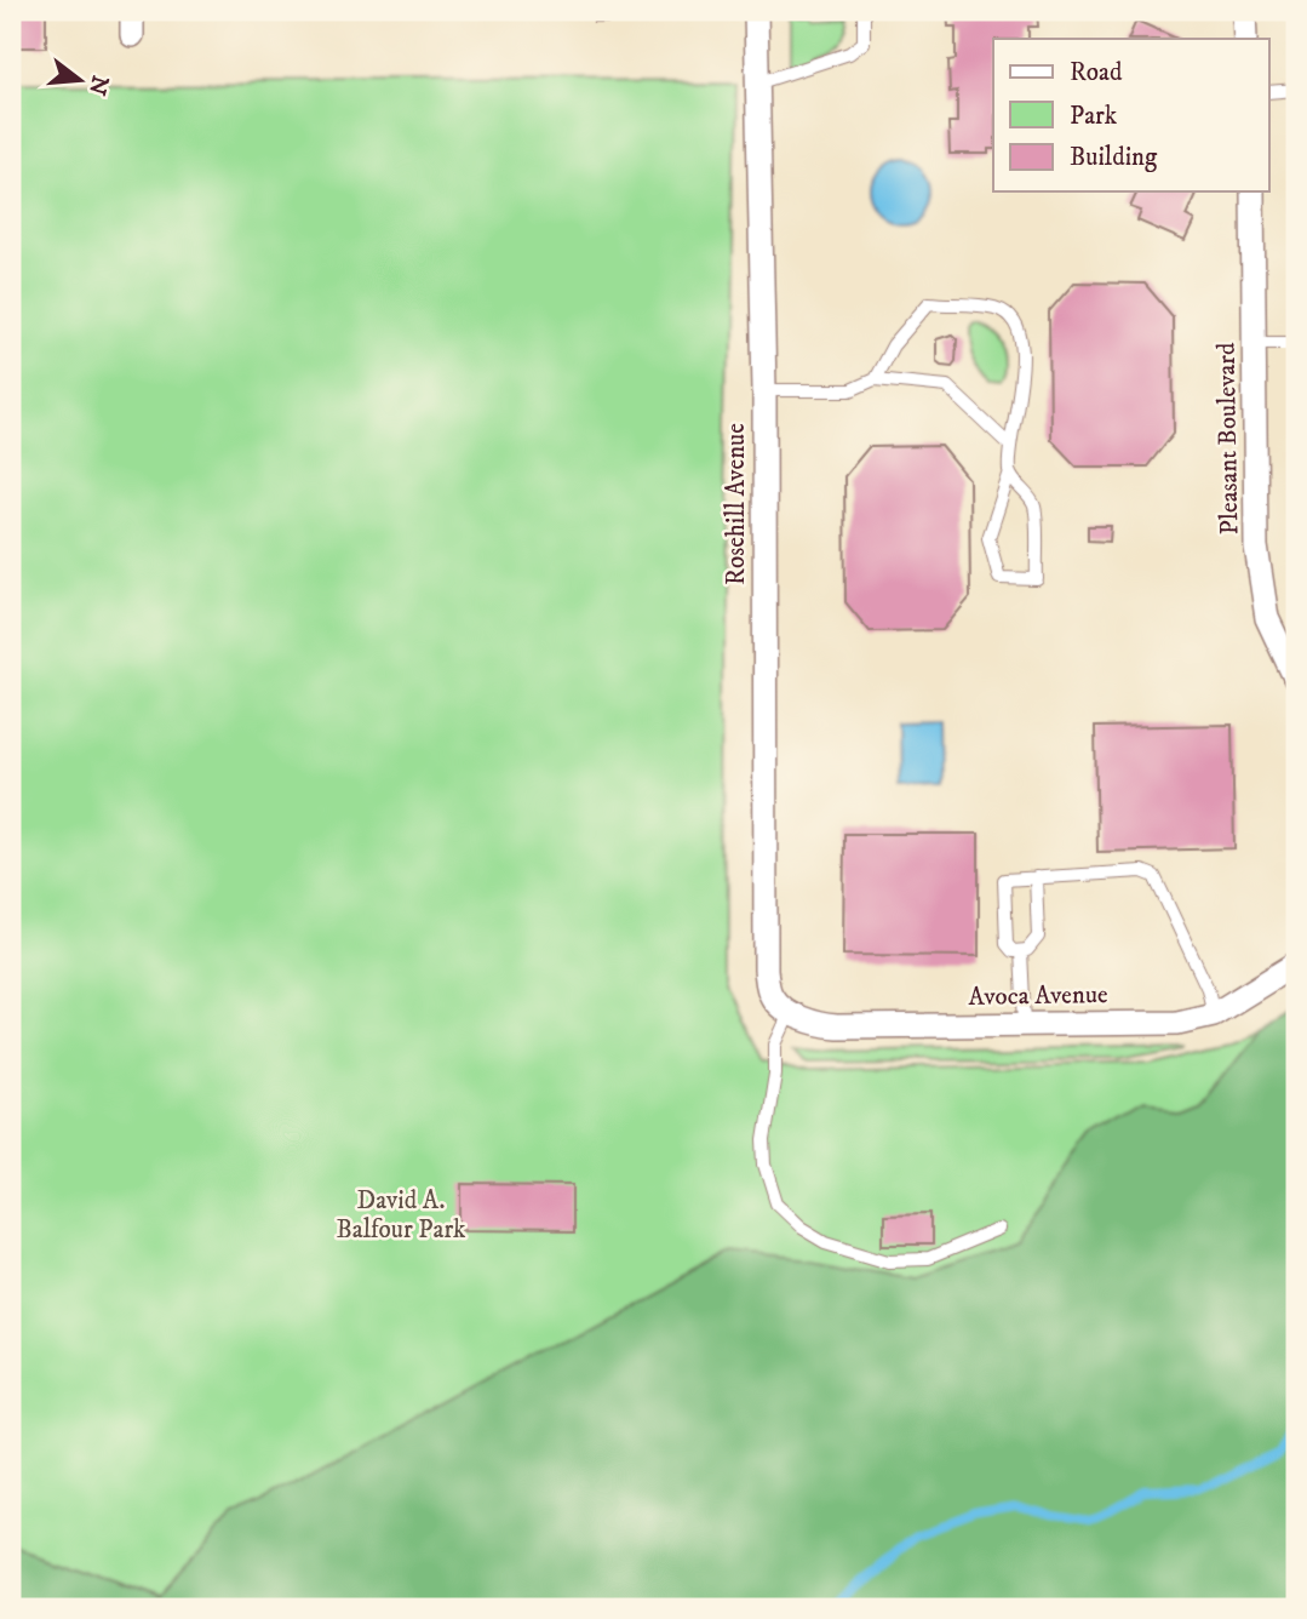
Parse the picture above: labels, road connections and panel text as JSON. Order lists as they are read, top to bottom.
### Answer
{
  "streets": {
    "street": ["Pleasant Boulevard", "Rosehill Avenue", "Avoca Avenue"]
  },
  "crossings": [
    ["Rosehill Avenue", "Avoca Avenue"]
  ],
  "parks": ["David A. Balfour Park"],
  "legend": ["Road", "Park", "Building"],
  "north": "right"
}
